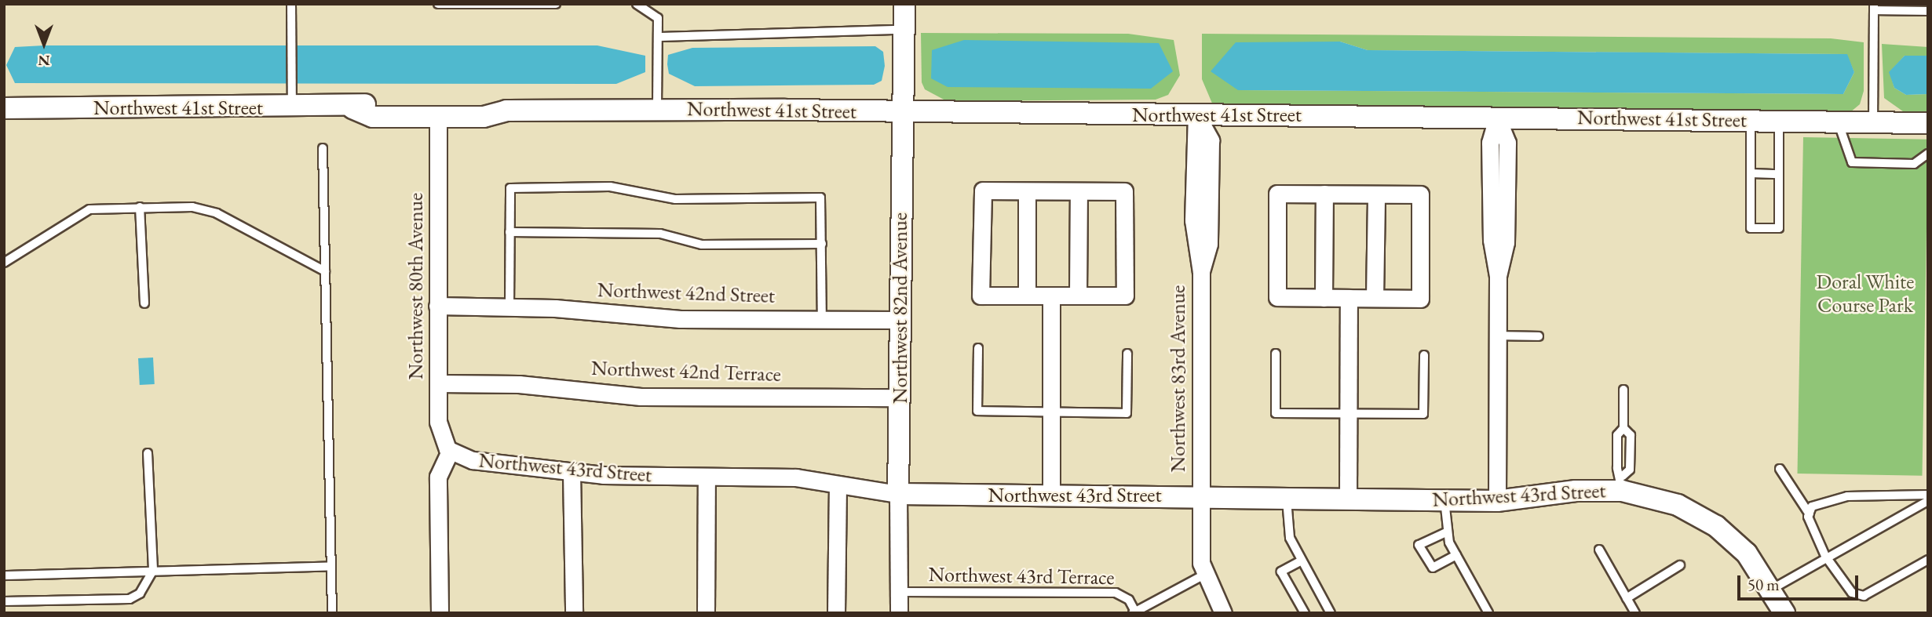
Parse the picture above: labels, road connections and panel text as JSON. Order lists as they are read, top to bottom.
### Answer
{
  "streets": {
    "street": [
      "Northwest 41st Street",
      "Northwest 80th Avenue",
      "Northwest 42nd Street",
      "Northwest 82nd Avenue",
      "Northwest 42nd Terrace",
      "Northwest 83rd Avenue",
      "Northwest 43rd Street"
    ],
    "lane": ["Northwest 43rd Terrace"]
  },
  "crossings": [
    ["Northwest 41st Street", "Northwest 80th Avenue"],
    ["Northwest 41st Street", "Northwest 82nd Avenue"],
    ["Northwest 41st Street", "Northwest 83rd Avenue"],
    ["Northwest 80th Avenue", "Northwest 42nd Street"],
    ["Northwest 80th Avenue", "Northwest 42nd Terrace"],
    ["Northwest 80th Avenue", "Northwest 43rd Street"],
    ["Northwest 42nd Street", "Northwest 82nd Avenue"],
    ["Northwest 82nd Avenue", "Northwest 42nd Terrace"],
    ["Northwest 82nd Avenue", "Northwest 43rd Street"],
    ["Northwest 82nd Avenue", "Northwest 43rd Terrace"],
    ["Northwest 83rd Avenue", "Northwest 43rd Street"]
  ],
  "parks": ["Doral White Course Park"],
  "scale_bar": "50 m",
  "north": "bottom"
}
